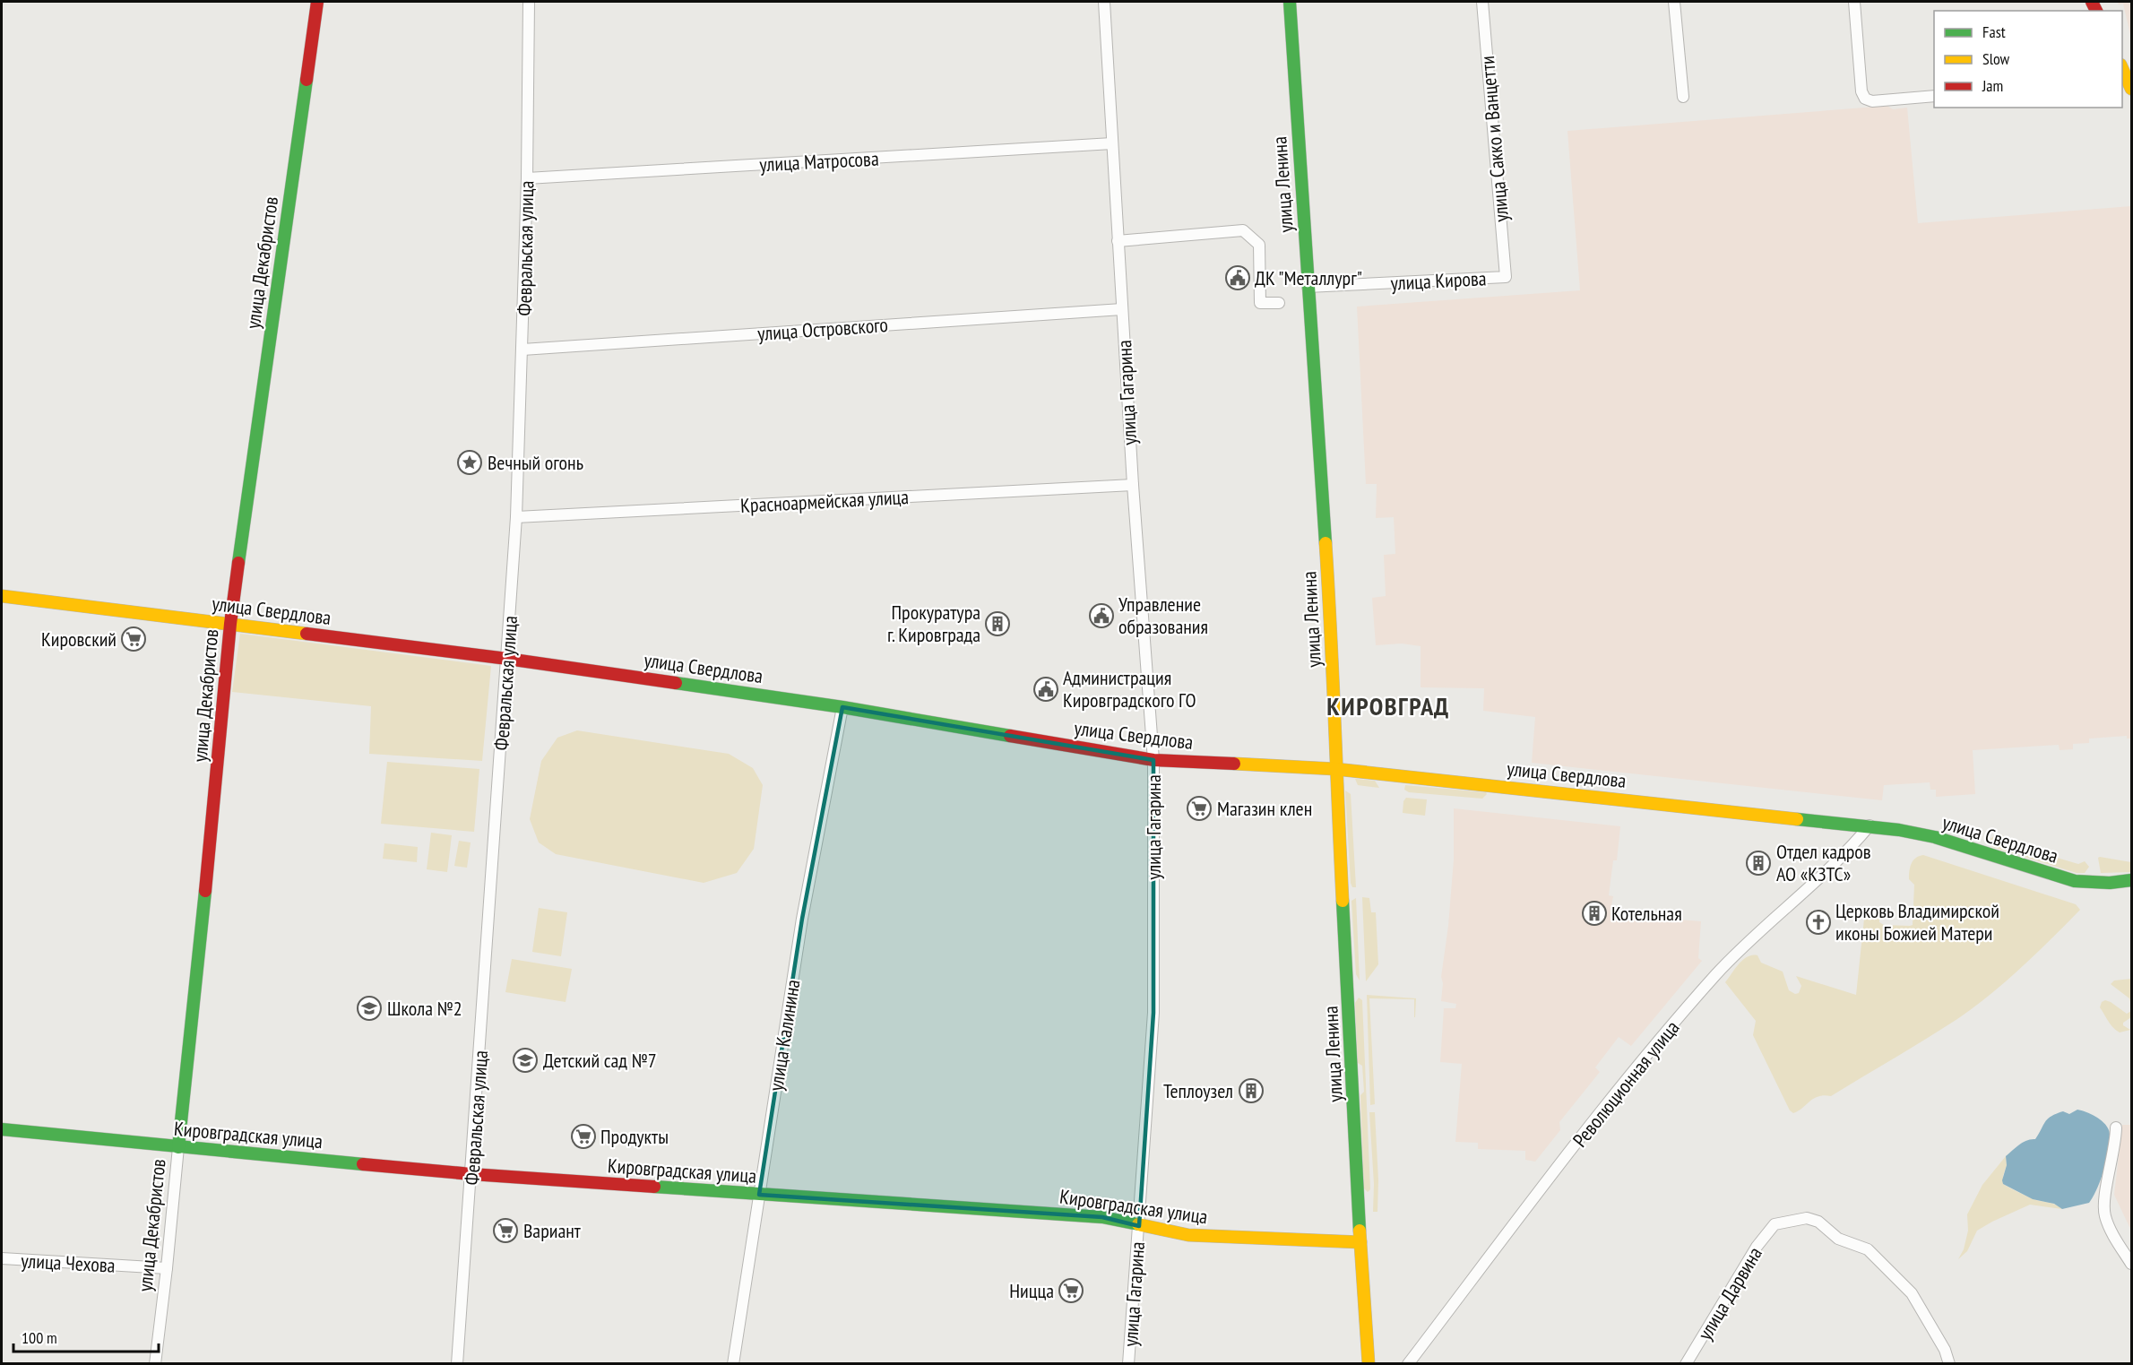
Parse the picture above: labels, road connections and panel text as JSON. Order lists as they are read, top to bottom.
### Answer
{
  "streets": {
    "main road": [
      "улица Ленина",
      "улица Декабристов",
      "улица Свердлова",
      "Кировградская улица"
    ],
    "street": [
      "улица Сакко и Ванцетти",
      "улица Матросова",
      "Февральская улица",
      "улица Кирова",
      "улица Островского",
      "улица Гагарина",
      "Красноармейская улица",
      "улица Калинина",
      "Революционная улица",
      "улица Чехова",
      "улица Дарвина"
    ]
  },
  "crossings": [
    ["улица Сакко и Ванцетти", "улица Кирова"],
    ["улица Матросова", "Февральская улица"],
    ["улица Матросова", "улица Гагарина"],
    ["улица Ленина", "улица Кирова"],
    ["улица Ленина", "улица Свердлова"],
    ["улица Ленина", "Кировградская улица"],
    ["Февральская улица", "улица Островского"],
    ["Февральская улица", "Красноармейская улица"],
    ["Февральская улица", "улица Свердлова"],
    ["Февральская улица", "Кировградская улица"],
    ["улица Декабристов", "улица Свердлова"],
    ["улица Декабристов", "Кировградская улица"],
    ["улица Декабристов", "улица Чехова"],
    ["улица Островского", "улица Гагарина"],
    ["улица Гагарина", "Красноармейская улица"],
    ["улица Гагарина", "улица Свердлова"],
    ["улица Гагарина", "Кировградская улица"],
    ["улица Свердлова", "улица Калинина"],
    ["улица Свердлова", "Революционная улица"],
    ["улица Калинина", "Кировградская улица"]
  ],
  "districts": ["КИРОВГРАД"],
  "places": {
    "public building": ["ДК \"Металлург\"", "Управление образования", "Администрация Кировградского ГО"],
    "place": ["Вечный огонь"],
    "building": [
      "Прокуратура г. Кировграда",
      "Отдел кадров АО «КЗТС»",
      "Котельная",
      "Теплоузел"
    ],
    "supermarket": [
      "Кировский",
      "Магазин клен",
      "Продукты",
      "Вариант",
      "Ницца"
    ],
    "church": ["Церковь Владимирской иконы Божией Матери"],
    "school or university": ["Школа №2", "Детский сад №7"]
  },
  "legend": ["Fast", "Slow", "Jam"],
  "scale_bar": "100 m"
}
